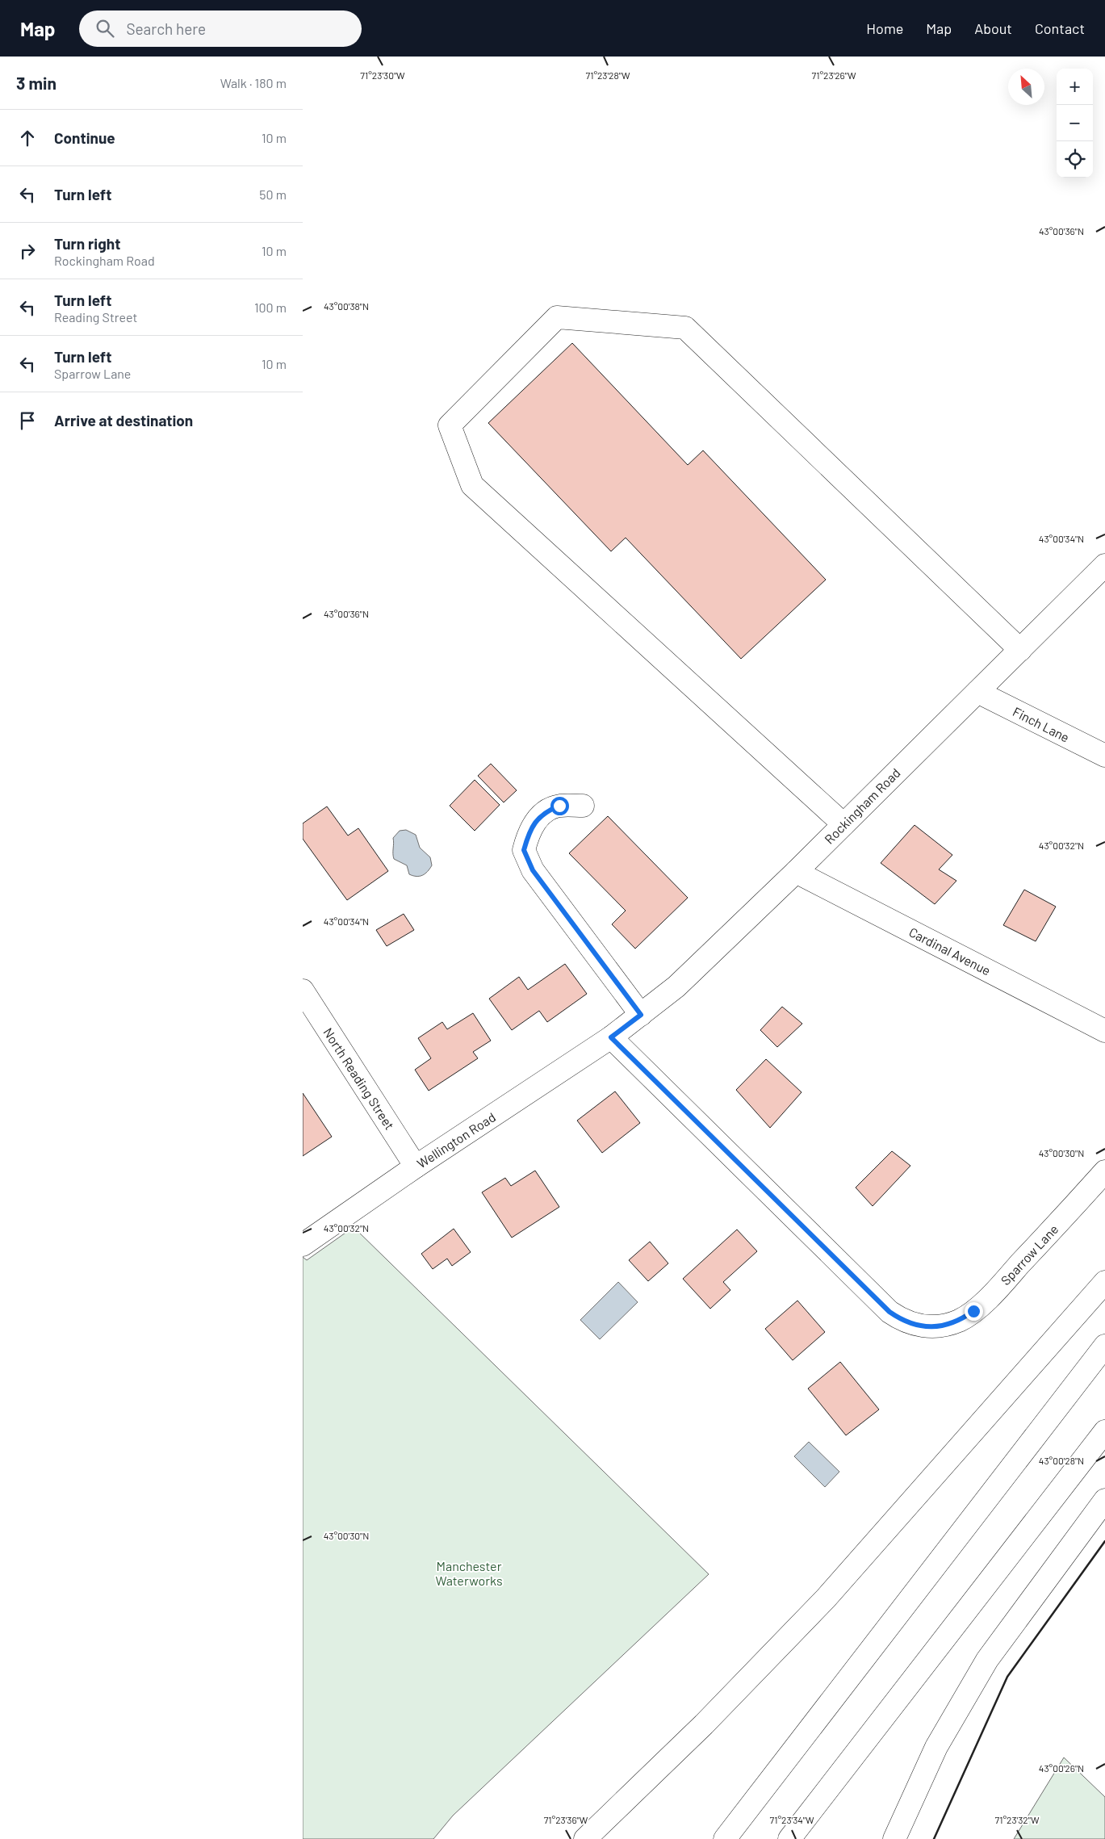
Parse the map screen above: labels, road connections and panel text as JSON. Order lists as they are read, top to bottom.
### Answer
{
  "streets": {
    "main road": [
      "Finch Lane",
      "Rockingham Road",
      "Cardinal Avenue",
      "North Reading Street",
      "Wellington Road",
      "Sparrow Lane"
    ]
  },
  "crossings": [
    ["Finch Lane", "Rockingham Road"],
    ["Rockingham Road", "Cardinal Avenue"],
    ["Rockingham Road", "Wellington Road"],
    ["Rockingham Road", "Sparrow Lane"],
    ["North Reading Street", "Wellington Road"],
    ["Wellington Road", "Sparrow Lane"]
  ],
  "parks": ["Manchester Waterworks"],
  "north": "top left",
  "page": {
    "header": "Map",
    "search": "Search here",
    "nav": [
      "Home",
      "Map",
      "About",
      "Contact"
    ],
    "heading": ["3 min", "Walk · 180 m"],
    "map_buttons": ["+", "−"],
    "list": [
      ["Continue", "10 m"],
      ["Turn left", "50 m"],
      ["Turn right", "Rockingham Road", "10 m"],
      ["Turn left", "Reading Street", "100 m"],
      ["Turn left", "Sparrow Lane", "10 m"],
      "Arrive at destination"
    ]
  },
  "coordinates": [
    "71°23'30\"W",
    "71°23'28\"W",
    "71°23'26\"W",
    "43°00'36\"N",
    "43°00'38\"N",
    "43°00'34\"N",
    "43°00'32\"N",
    "43°00'30\"N",
    "43°00'28\"N",
    "43°00'26\"N",
    "71°23'36\"W",
    "71°23'34\"W",
    "71°23'32\"W"
  ]
}
